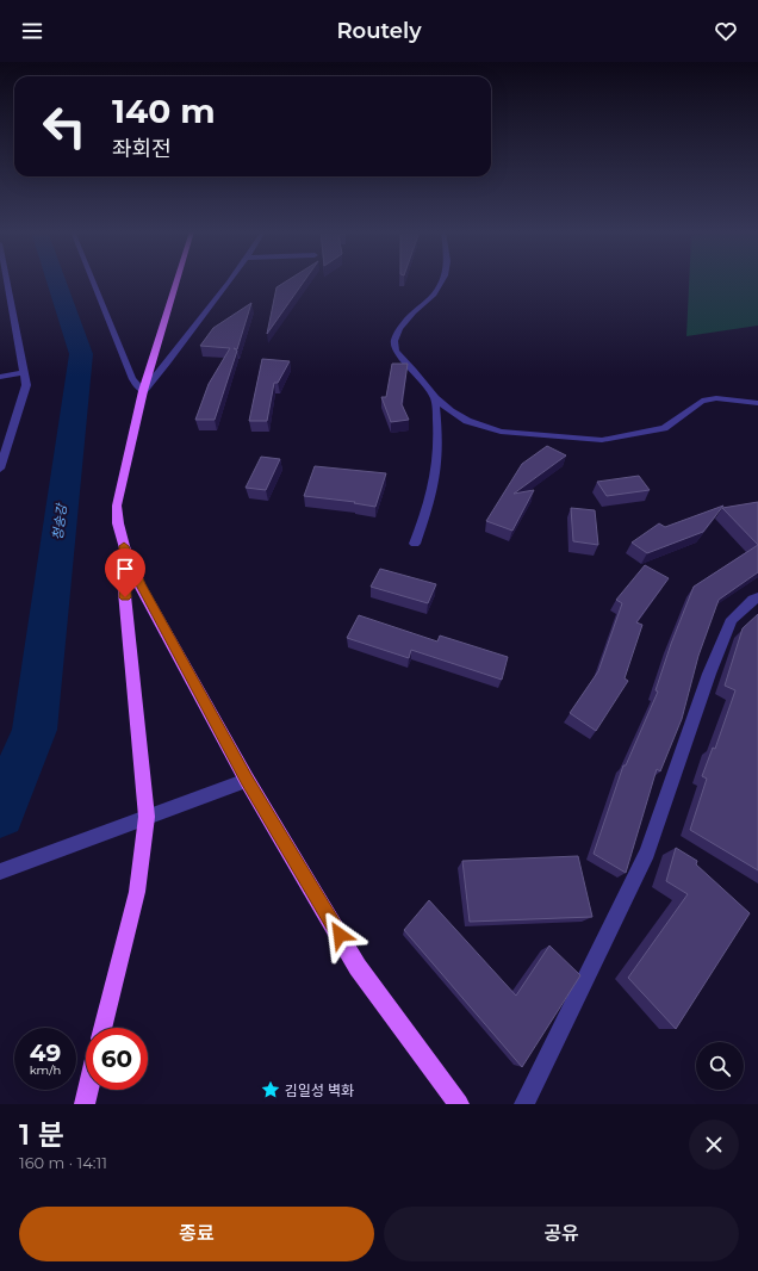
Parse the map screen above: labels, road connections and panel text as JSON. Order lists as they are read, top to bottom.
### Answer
{
  "water": ["청송강"],
  "places": {
    "place": ["김일성 벽화"]
  },
  "page": {
    "header": "Routely",
    "turn": ["140 m", "좌회전"],
    "speed": "49 km/h",
    "limit": "60",
    "heading": ["1 분", "160 m · 14:11"],
    "buttons": ["종료", "공유"]
  }
}
